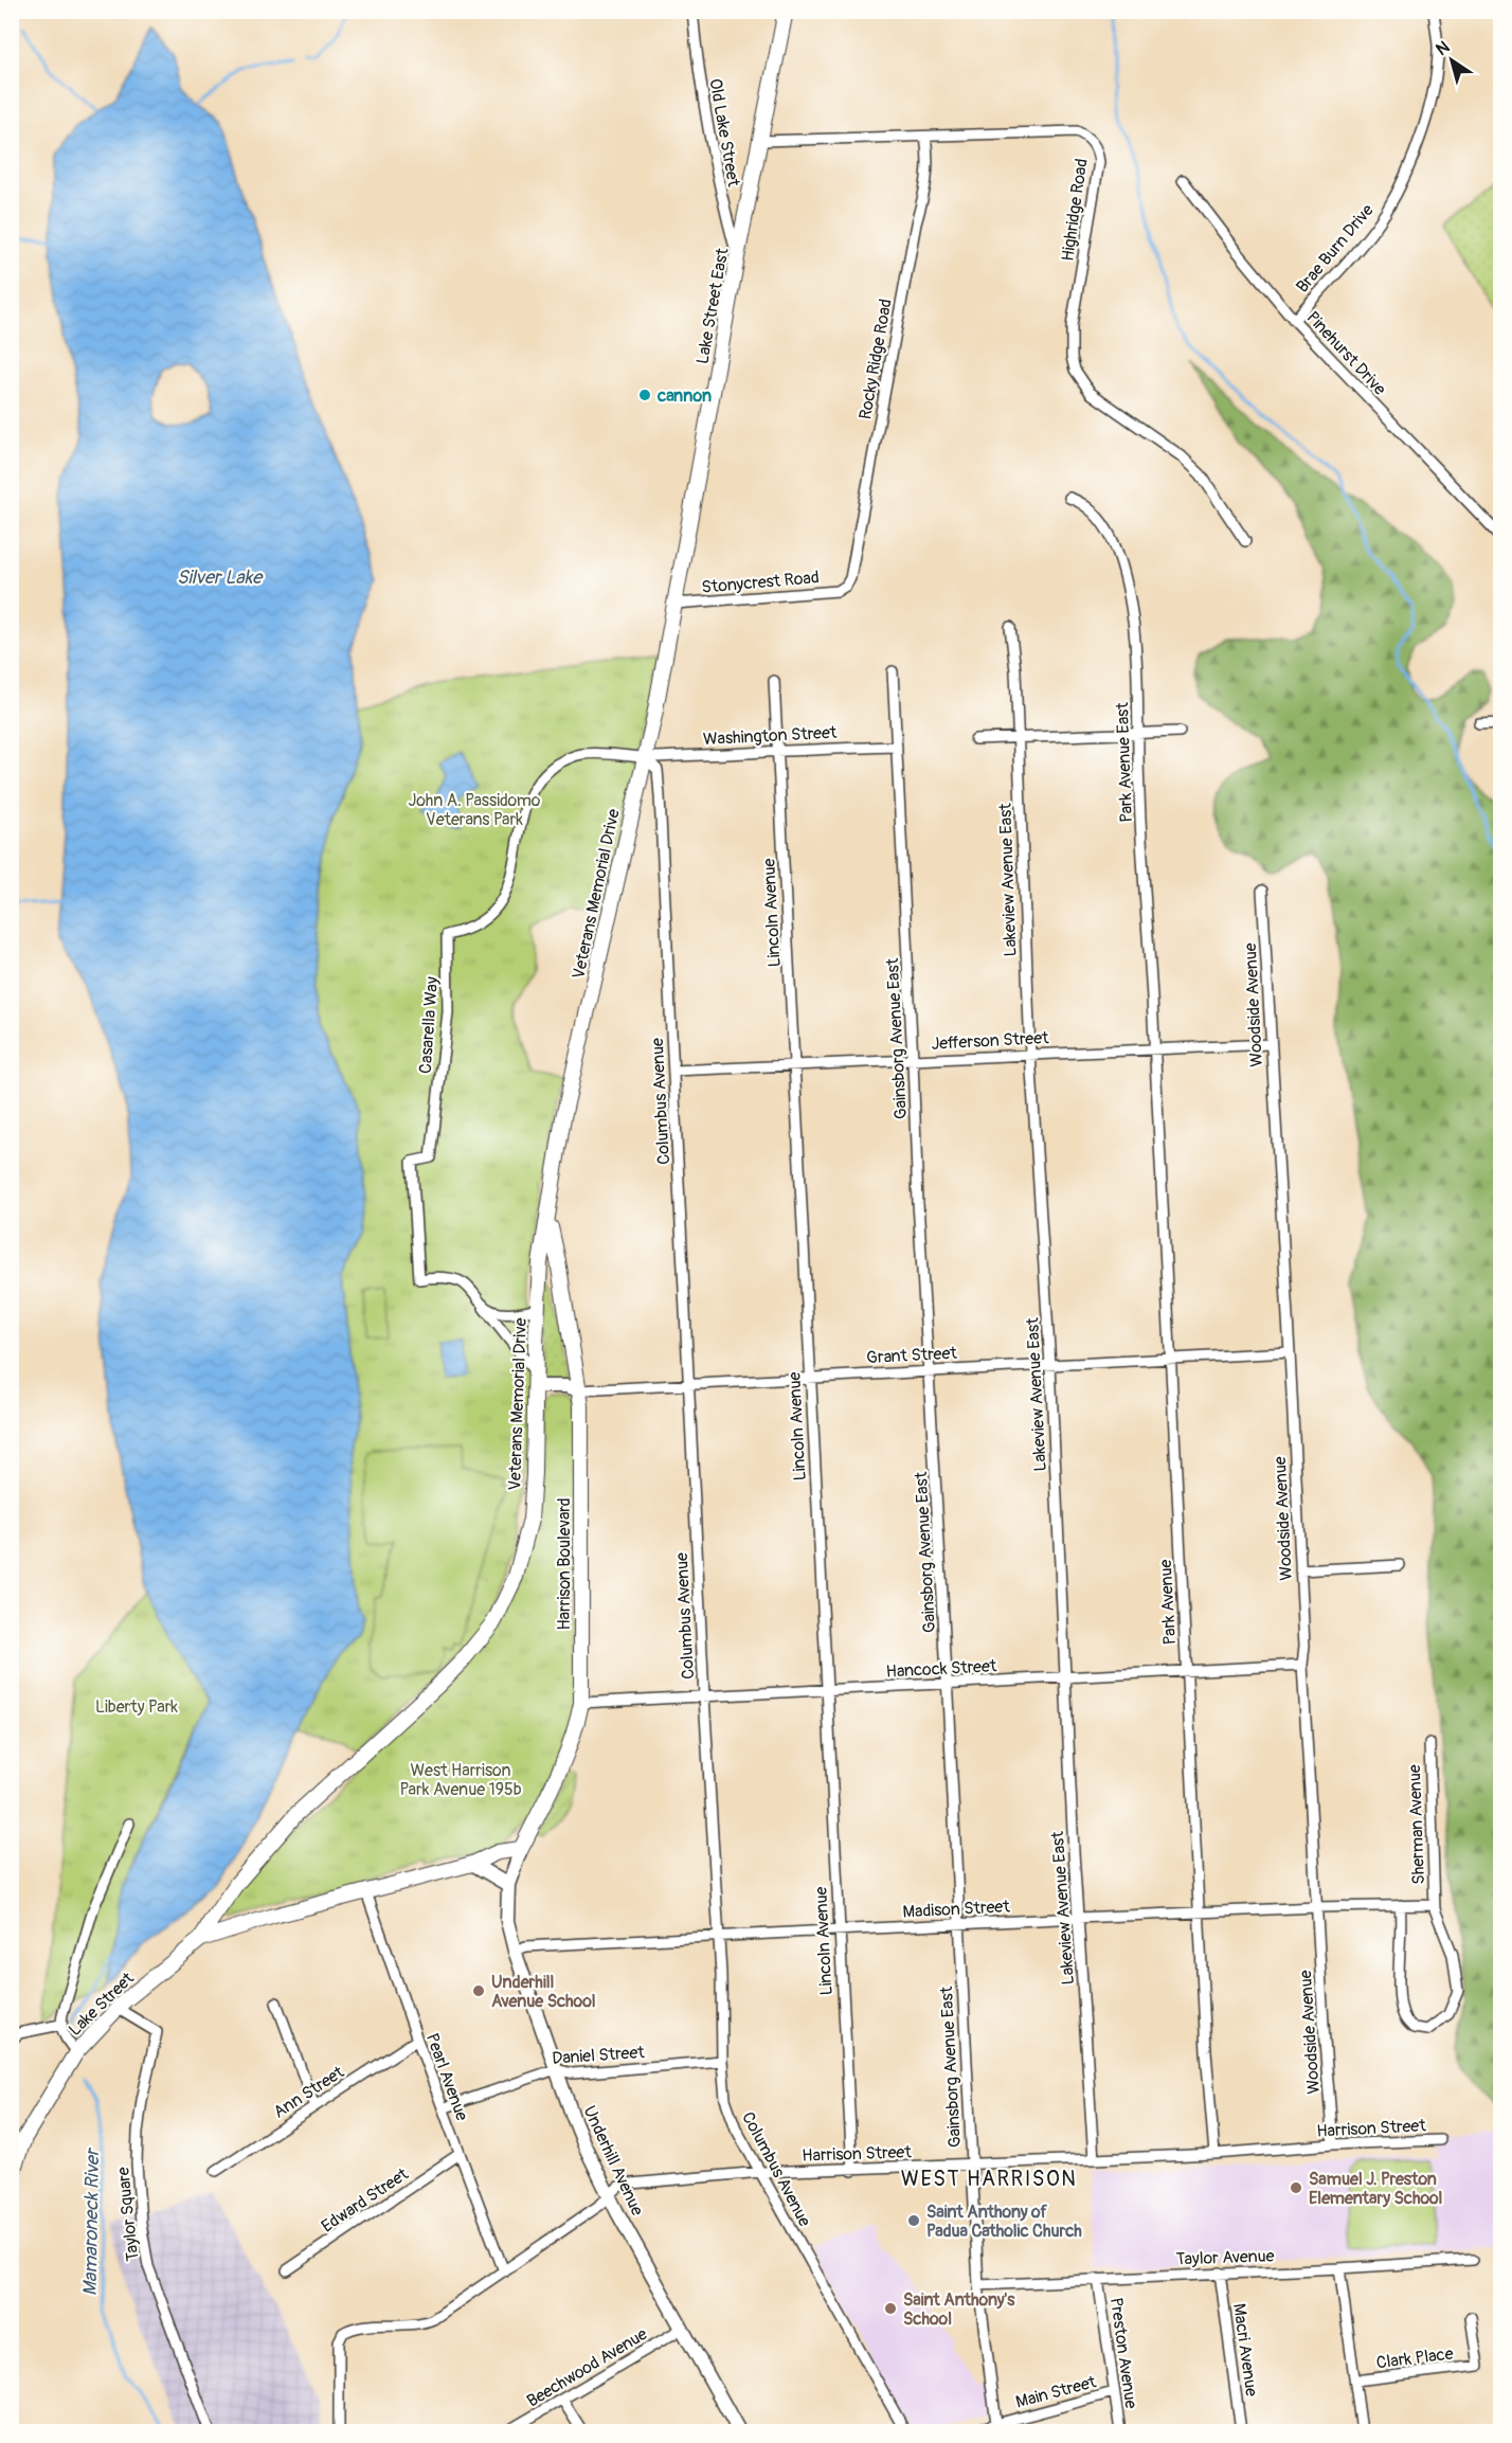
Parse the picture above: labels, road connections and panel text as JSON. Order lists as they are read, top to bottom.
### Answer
{
  "streets": {
    "main road": [
      "Lake Street East",
      "Veterans Memorial Drive",
      "Harrison Boulevard",
      "Lake Street"
    ],
    "street": [
      "Old Lake Street",
      "Highridge Road",
      "Brae Burn Drive",
      "Pinehurst Drive",
      "Rocky Ridge Road",
      "Stonycrest Road",
      "Washington Street",
      "Park Avenue East",
      "Lakeview Avenue East",
      "Lincoln Avenue",
      "Woodside Avenue",
      "Casarella Way",
      "Gainsborg Avenue East",
      "Jefferson Street",
      "Columbus Avenue",
      "Grant Street",
      "Park Avenue",
      "Hancock Street",
      "Sherman Avenue",
      "Madison Street",
      "Daniel Street",
      "Pearl Avenue",
      "Ann Street",
      "Harrison Street",
      "Underhill Avenue",
      "Edward Street",
      "Taylor Square",
      "Taylor Avenue",
      "Macri Avenue",
      "Preston Avenue",
      "Clark Place",
      "Beechwood Avenue",
      "Main Street"
    ]
  },
  "crossings": [
    ["Old Lake Street", "Lake Street East"],
    ["Highridge Road", "Lake Street East"],
    ["Highridge Road", "Rocky Ridge Road"],
    ["Brae Burn Drive", "Pinehurst Drive"],
    ["Lake Street East", "Stonycrest Road"],
    ["Lake Street East", "Washington Street"],
    ["Lake Street East", "Veterans Memorial Drive"],
    ["Lake Street East", "Casarella Way"],
    ["Lake Street East", "Columbus Avenue"],
    ["Rocky Ridge Road", "Stonycrest Road"],
    ["Washington Street", "Veterans Memorial Drive"],
    ["Washington Street", "Lincoln Avenue"],
    ["Washington Street", "Casarella Way"],
    ["Washington Street", "Gainsborg Avenue East"],
    ["Washington Street", "Columbus Avenue"],
    ["Park Avenue East", "Jefferson Street"],
    ["Park Avenue East", "Park Avenue"],
    ["Lakeview Avenue East", "Jefferson Street"],
    ["Lakeview Avenue East", "Grant Street"],
    ["Lakeview Avenue East", "Hancock Street"],
    ["Lakeview Avenue East", "Madison Street"],
    ["Lakeview Avenue East", "Harrison Street"],
    ["Veterans Memorial Drive", "Casarella Way"],
    ["Veterans Memorial Drive", "Columbus Avenue"],
    ["Veterans Memorial Drive", "Grant Street"],
    ["Veterans Memorial Drive", "Harrison Boulevard"],
    ["Veterans Memorial Drive", "Lake Street"],
    ["Lincoln Avenue", "Jefferson Street"],
    ["Lincoln Avenue", "Grant Street"],
    ["Lincoln Avenue", "Hancock Street"],
    ["Lincoln Avenue", "Madison Street"],
    ["Lincoln Avenue", "Harrison Street"],
    ["Woodside Avenue", "Jefferson Street"],
    ["Woodside Avenue", "Grant Street"],
    ["Woodside Avenue", "Hancock Street"],
    ["Woodside Avenue", "Madison Street"],
    ["Woodside Avenue", "Harrison Street"],
    ["Casarella Way", "Columbus Avenue"],
    ["Gainsborg Avenue East", "Jefferson Street"],
    ["Gainsborg Avenue East", "Grant Street"],
    ["Gainsborg Avenue East", "Hancock Street"],
    ["Gainsborg Avenue East", "Madison Street"],
    ["Gainsborg Avenue East", "Harrison Street"],
    ["Gainsborg Avenue East", "Taylor Avenue"],
    ["Gainsborg Avenue East", "Main Street"],
    ["Jefferson Street", "Columbus Avenue"],
    ["Jefferson Street", "Park Avenue"],
    ["Columbus Avenue", "Grant Street"],
    ["Columbus Avenue", "Hancock Street"],
    ["Columbus Avenue", "Madison Street"],
    ["Columbus Avenue", "Daniel Street"],
    ["Columbus Avenue", "Harrison Street"],
    ["Grant Street", "Harrison Boulevard"],
    ["Grant Street", "Park Avenue"],
    ["Harrison Boulevard", "Hancock Street"],
    ["Harrison Boulevard", "Underhill Avenue"],
    ["Park Avenue", "Hancock Street"],
    ["Park Avenue", "Madison Street"],
    ["Park Avenue", "Harrison Street"],
    ["Sherman Avenue", "Madison Street"],
    ["Madison Street", "Underhill Avenue"],
    ["Lake Street", "Taylor Square"],
    ["Daniel Street", "Pearl Avenue"],
    ["Daniel Street", "Underhill Avenue"],
    ["Pearl Avenue", "Ann Street"],
    ["Pearl Avenue", "Harrison Street"],
    ["Pearl Avenue", "Edward Street"],
    ["Harrison Street", "Underhill Avenue"],
    ["Underhill Avenue", "Beechwood Avenue"],
    ["Taylor Avenue", "Macri Avenue"],
    ["Taylor Avenue", "Preston Avenue"],
    ["Preston Avenue", "Main Street"]
  ],
  "districts": ["WEST HARRISON"],
  "water": ["Silver Lake", "Mamaroneck River"],
  "parks": ["John A. Passidomo Veterans Park", "Liberty Park", "West Harrison Park Avenue 195b"],
  "places": [
    "cannon",
    "Underhill Avenue School",
    "Samuel J. Preston Elementary School",
    "Saint Anthony of Padua Catholic Church",
    "Saint Anthony's School"
  ],
  "north": "top left"
}
